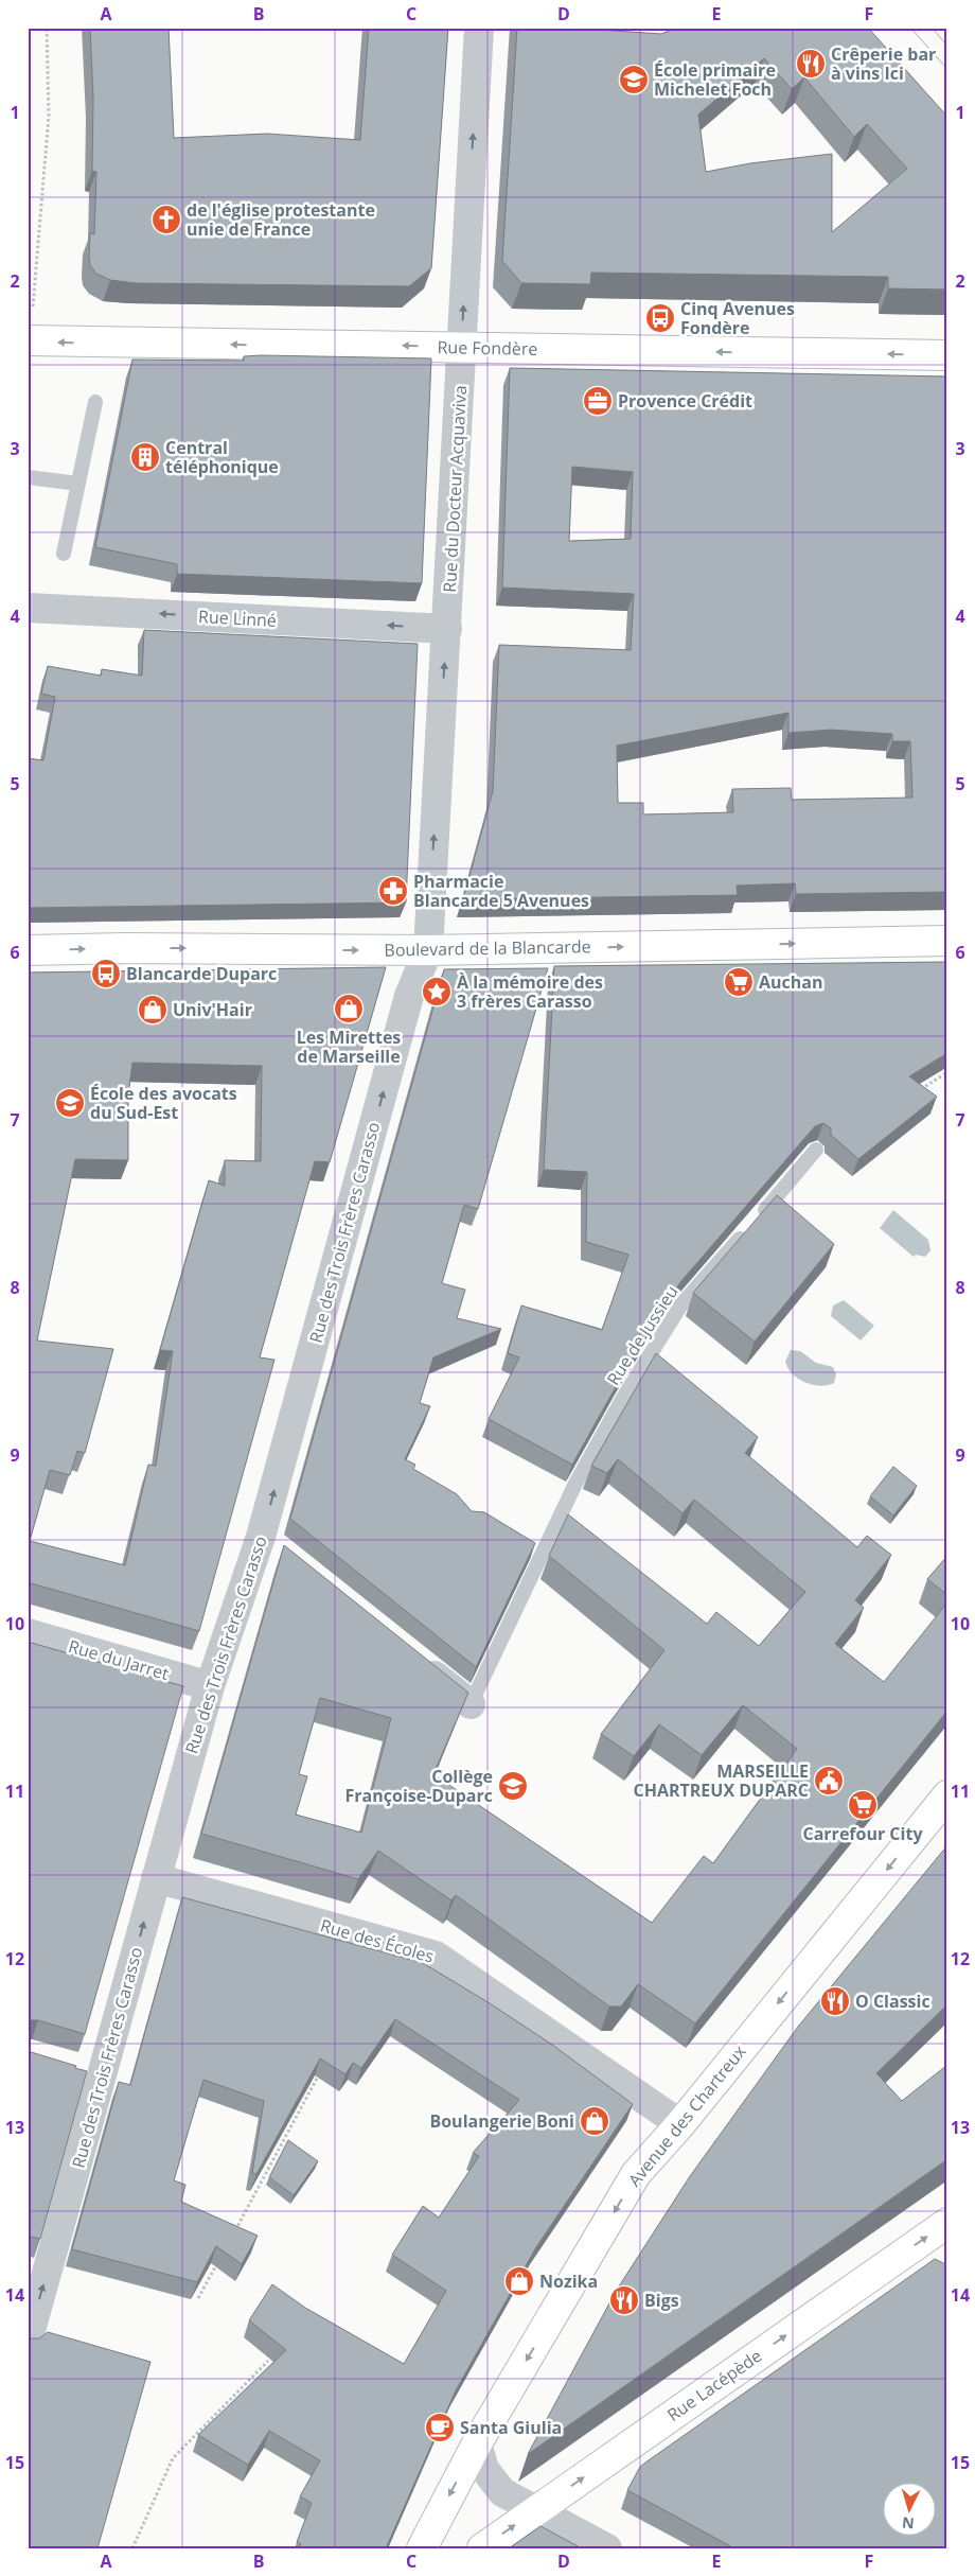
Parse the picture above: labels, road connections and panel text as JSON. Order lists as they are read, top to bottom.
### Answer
{
  "streets": {
    "street": [
      "Rue Fondère",
      "Rue du Docteur Acquaviva",
      "Rue Linné",
      "Boulevard de la Blancarde",
      "Rue des Trois Frères Carasso",
      "Rue du Jarret",
      "Rue des Écoles",
      "Avenue des Chartreux",
      "Rue Lacépède"
    ],
    "lane": ["Rue de Jussieu"]
  },
  "crossings": [
    ["Rue Fondère", "Rue du Docteur Acquaviva"],
    ["Rue du Docteur Acquaviva", "Rue Linné"],
    ["Rue du Docteur Acquaviva", "Boulevard de la Blancarde"],
    ["Rue du Docteur Acquaviva", "Rue des Trois Frères Carasso"],
    ["Boulevard de la Blancarde", "Rue des Trois Frères Carasso"],
    ["Rue des Trois Frères Carasso", "Rue du Jarret"],
    ["Rue des Trois Frères Carasso", "Rue des Écoles"],
    ["Rue des Écoles", "Avenue des Chartreux"]
  ],
  "one_way": [
    "Rue Fondère",
    "Rue du Docteur Acquaviva",
    "Rue Linné",
    "Boulevard de la Blancarde",
    "Rue des Trois Frères Carasso",
    "Avenue des Chartreux",
    "Rue Lacépède"
  ],
  "places": {
    "restaurant": ["Crêperie bar à vins Ici", "O Classic", "Bigs"],
    "school or university": ["École primaire Michelet Foch", "École des avocats du Sud-Est", "Collège Françoise-Duparc"],
    "church": ["de l'église protestante unie de France"],
    "bus stop": ["Cinq Avenues Fondère", "Blancarde Duparc"],
    "office": ["Provence Crédit"],
    "building": ["Central téléphonique"],
    "pharmacy": ["Pharmacie Blancarde 5 Avenues"],
    "supermarket": ["Auchan", "Carrefour City"],
    "place": ["À la mémoire des 3 frères Carasso"],
    "shop": [
      "Les Mirettes de Marseille",
      "Univ'Hair",
      "Boulangerie Boni",
      "Nozika"
    ],
    "public building": ["MARSEILLE CHARTREUX DUPARC"],
    "cafe": ["Santa Giulia"]
  },
  "north": "bottom",
  "grid": {
    "columns": [
      "A",
      "B",
      "C",
      "D",
      "E",
      "F"
    ],
    "rows": [
      "1",
      "2",
      "3",
      "4",
      "5",
      "6",
      "7",
      "8",
      "9",
      "10",
      "11",
      "12",
      "13",
      "14",
      "15"
    ]
  }
}
